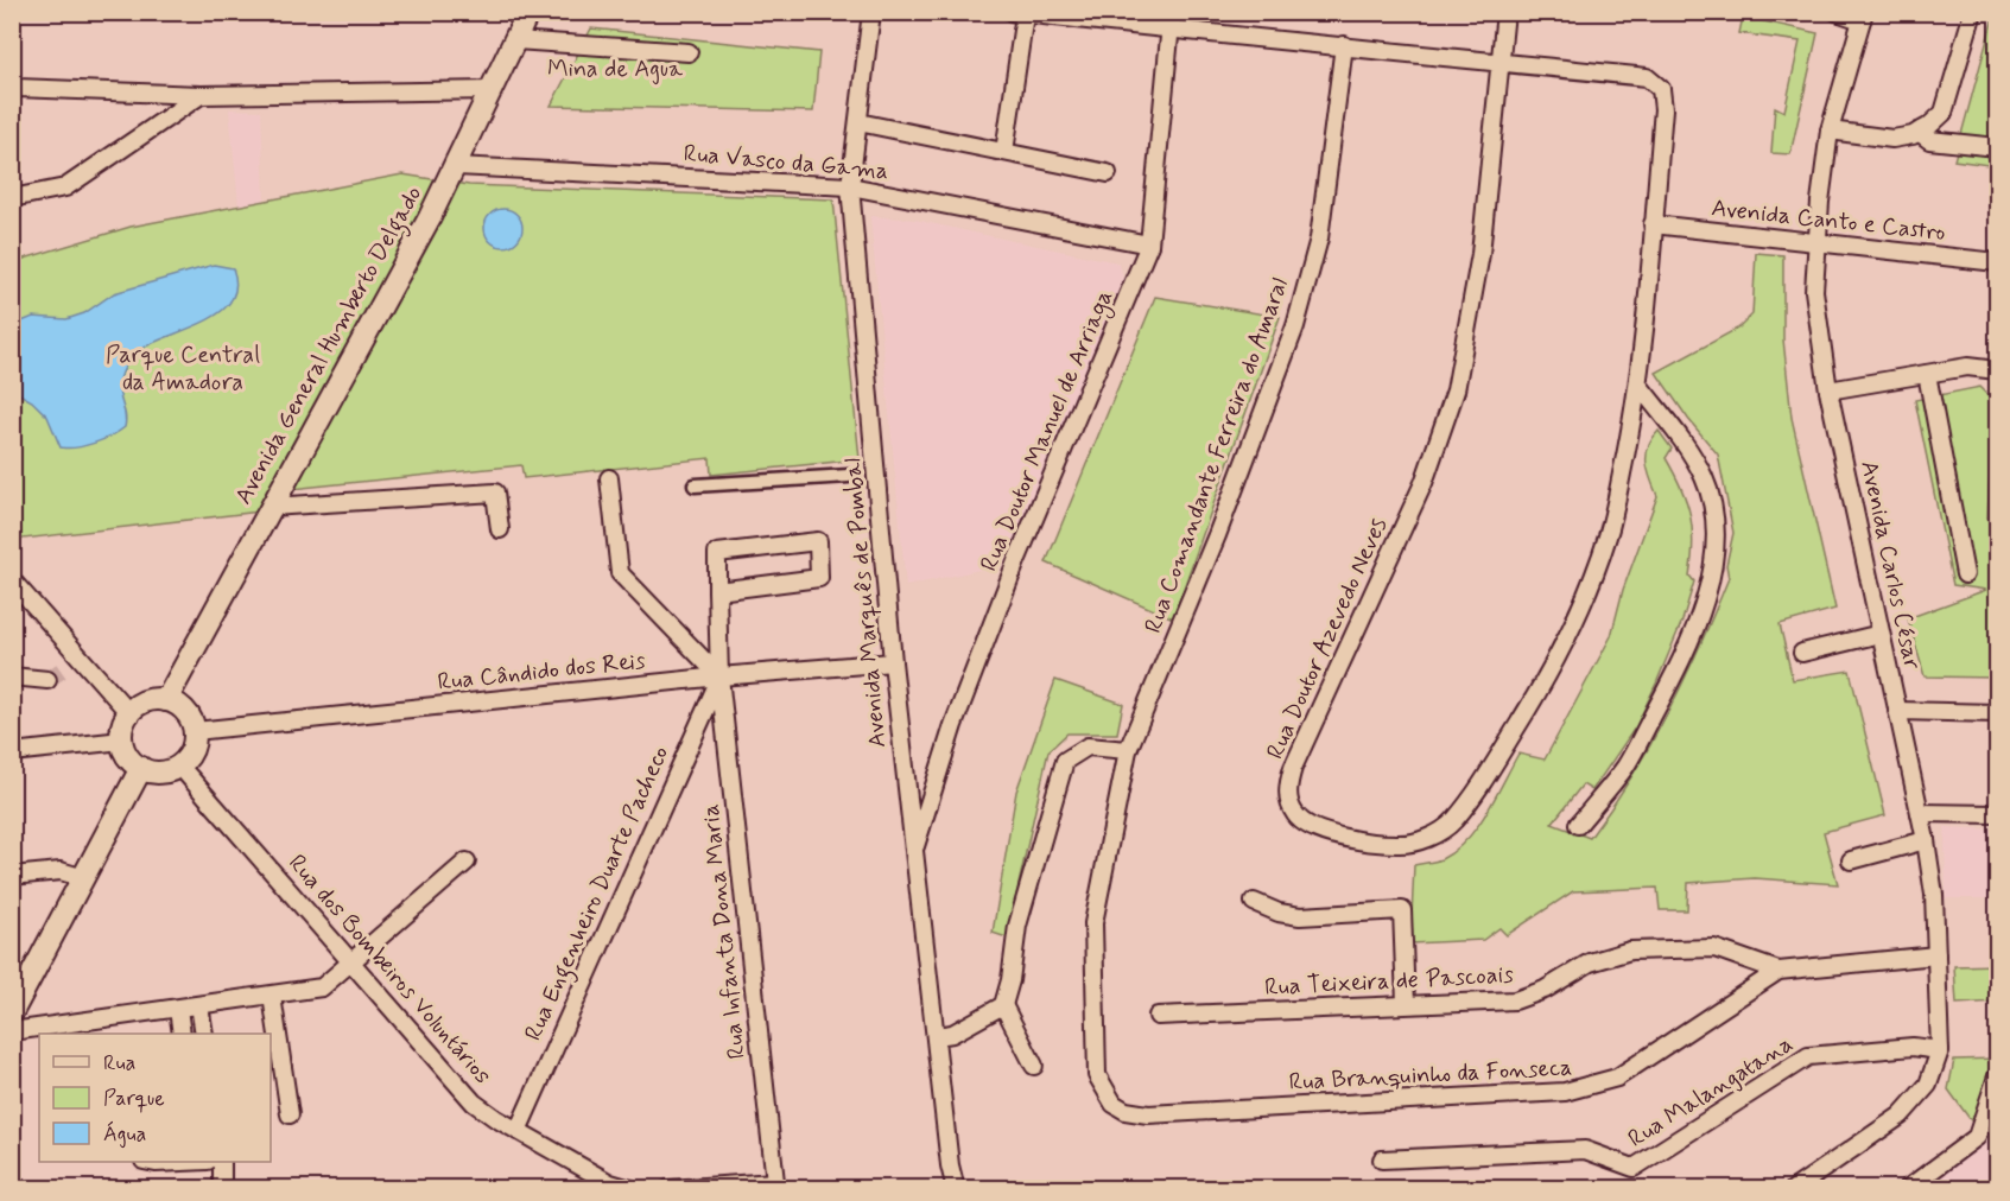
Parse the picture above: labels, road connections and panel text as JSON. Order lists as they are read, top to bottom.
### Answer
{
  "streets": {
    "street": [
      "Rua Vasco da Gama",
      "Avenida Canto e Castro",
      "Avenida General Humberto Delgado",
      "Rua Doutor Manuel de Arriaga",
      "Rua Comandante Ferreira do Amaral",
      "Avenida Carlos César",
      "Avenida Marquês de Pombal",
      "Rua Doutor Azevedo Neves",
      "Rua Cândido dos Reis",
      "Rua Engenheiro Duarte Pacheco",
      "Rua Infanta Dona Maria",
      "Rua dos Bombeiros Voluntários",
      "Rua Teixeira de Pascoais",
      "Rua Branquinho da Fonseca",
      "Rua Malangatana"
    ]
  },
  "crossings": [
    ["Rua Vasco da Gama", "Avenida General Humberto Delgado"],
    ["Rua Vasco da Gama", "Rua Doutor Manuel de Arriaga"],
    ["Rua Vasco da Gama", "Avenida Marquês de Pombal"],
    ["Avenida Canto e Castro", "Avenida Carlos César"],
    ["Avenida Canto e Castro", "Rua Doutor Azevedo Neves"],
    ["Avenida General Humberto Delgado", "Rua Cândido dos Reis"],
    ["Avenida General Humberto Delgado", "Rua dos Bombeiros Voluntários"],
    ["Rua Doutor Manuel de Arriaga", "Avenida Marquês de Pombal"],
    ["Rua Comandante Ferreira do Amaral", "Rua Branquinho da Fonseca"],
    ["Avenida Carlos César", "Rua Branquinho da Fonseca"],
    ["Avenida Carlos César", "Rua Malangatana"],
    ["Avenida Marquês de Pombal", "Rua Cândido dos Reis"],
    ["Rua Cândido dos Reis", "Rua Engenheiro Duarte Pacheco"],
    ["Rua Cândido dos Reis", "Rua Infanta Dona Maria"],
    ["Rua Cândido dos Reis", "Rua dos Bombeiros Voluntários"],
    ["Rua Engenheiro Duarte Pacheco", "Rua Infanta Dona Maria"],
    ["Rua Engenheiro Duarte Pacheco", "Rua dos Bombeiros Voluntários"],
    ["Rua Teixeira de Pascoais", "Rua Branquinho da Fonseca"]
  ],
  "parks": ["Mina de Agua", "Parque Central da Amadora"],
  "legend": ["Rua", "Parque", "Água"]
}
